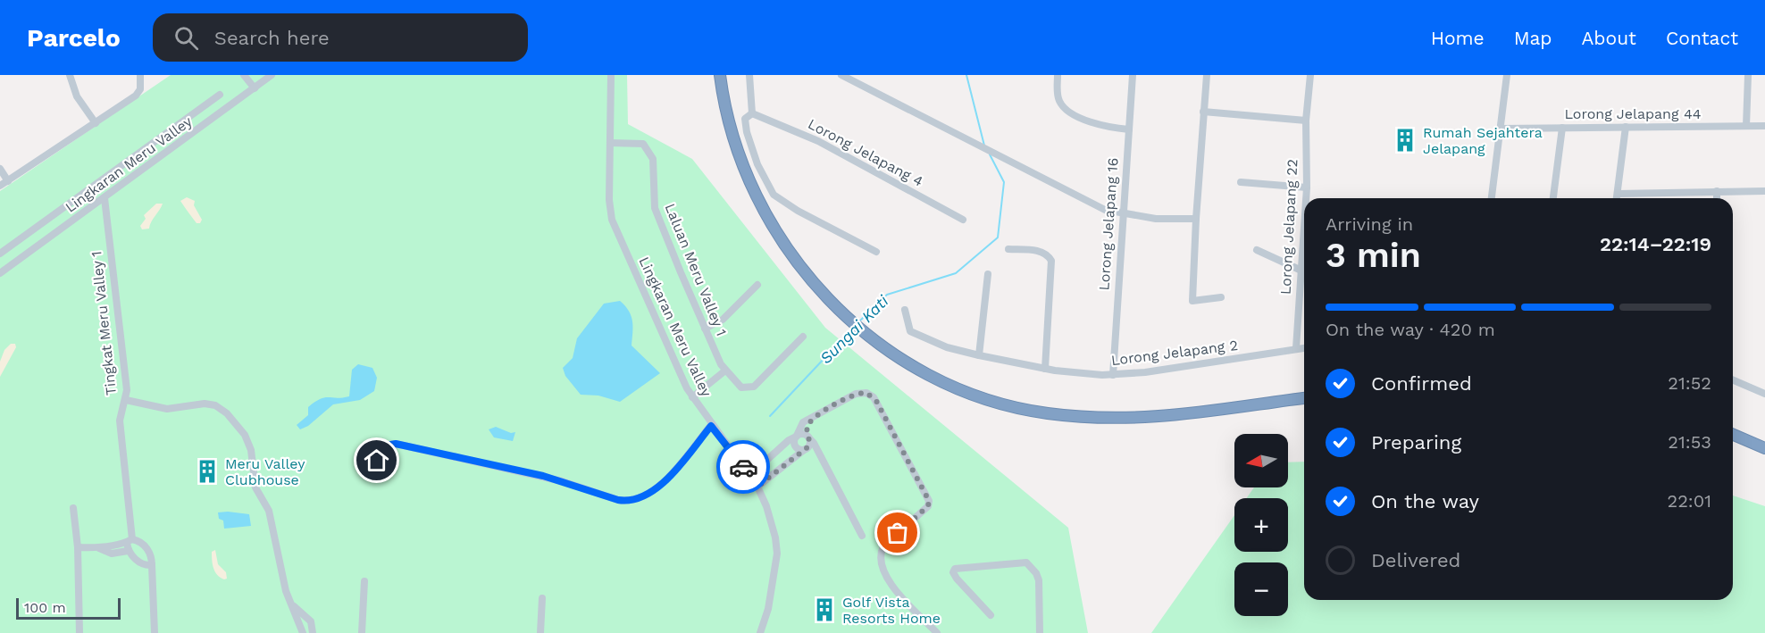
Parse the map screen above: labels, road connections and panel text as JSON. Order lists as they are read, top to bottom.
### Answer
{
  "streets": {
    "street": [
      "Lorong Jelapang 44",
      "Lorong Jelapang 4",
      "Lingkaran Meru Valley",
      "Lorong Jelapang 16",
      "Lorong Jelapang 22",
      "Laluan Meru Valley 1",
      "Tingkat Meru Valley 1",
      "Lorong Jelapang 2"
    ]
  },
  "crossings": [
    ["Lingkaran Meru Valley", "Laluan Meru Valley 1"],
    ["Lingkaran Meru Valley", "Tingkat Meru Valley 1"],
    ["Lorong Jelapang 16", "Lorong Jelapang 2"],
    ["Lorong Jelapang 22", "Lorong Jelapang 2"]
  ],
  "water": ["Sungai Kati"],
  "places": {
    "building": ["Rumah Sejahtera Jelapang", "Meru Valley Clubhouse", "Golf Vista Resorts Home"]
  },
  "scale_bar": "100 m",
  "north": "left",
  "page": {
    "header": "Parcelo",
    "search": "Search here",
    "nav": [
      "Home",
      "Map",
      "About",
      "Contact"
    ],
    "heading": ["3 min", "Arriving in", "22:14–22:19"],
    "bar": "On the way · 420 m",
    "list": [
      ["Confirmed", "21:52"],
      ["Preparing", "21:53"],
      ["On the way", "22:01"],
      "Delivered"
    ],
    "map_buttons": ["+", "−"],
    "scale": "100 m"
  }
}
